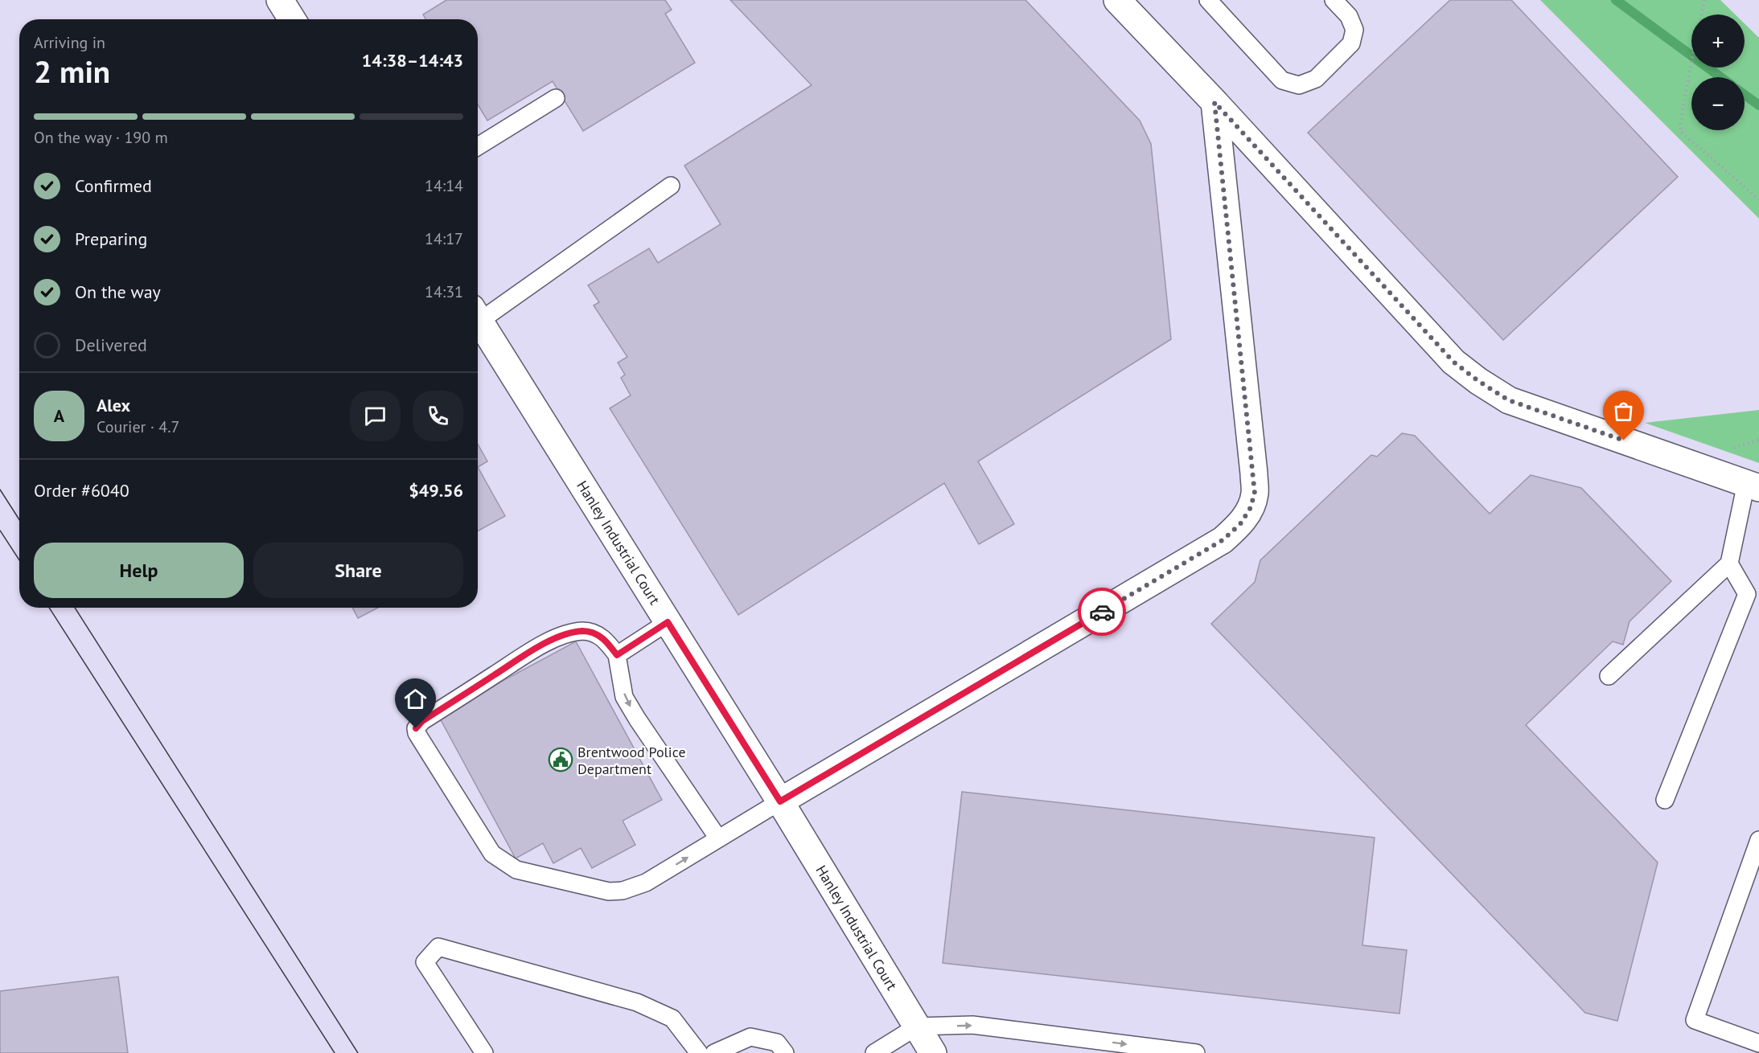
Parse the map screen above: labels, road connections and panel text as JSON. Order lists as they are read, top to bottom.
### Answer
{
  "streets": {
    "street": ["Hanley Industrial Court"]
  },
  "places": {
    "public building": ["Brentwood Police Department"]
  },
  "page": {
    "map_buttons": ["+", "−"],
    "heading": ["2 min", "Arriving in", "14:38–14:43"],
    "panel": [
      "Alex",
      "Courier · 4.7",
      "Order #6040",
      "$49.56"
    ],
    "bar": "On the way · 190 m",
    "list": [
      ["Confirmed", "14:14"],
      ["Preparing", "14:17"],
      ["On the way", "14:31"],
      "Delivered"
    ],
    "round": "A",
    "buttons": ["Help", "Share"]
  }
}
